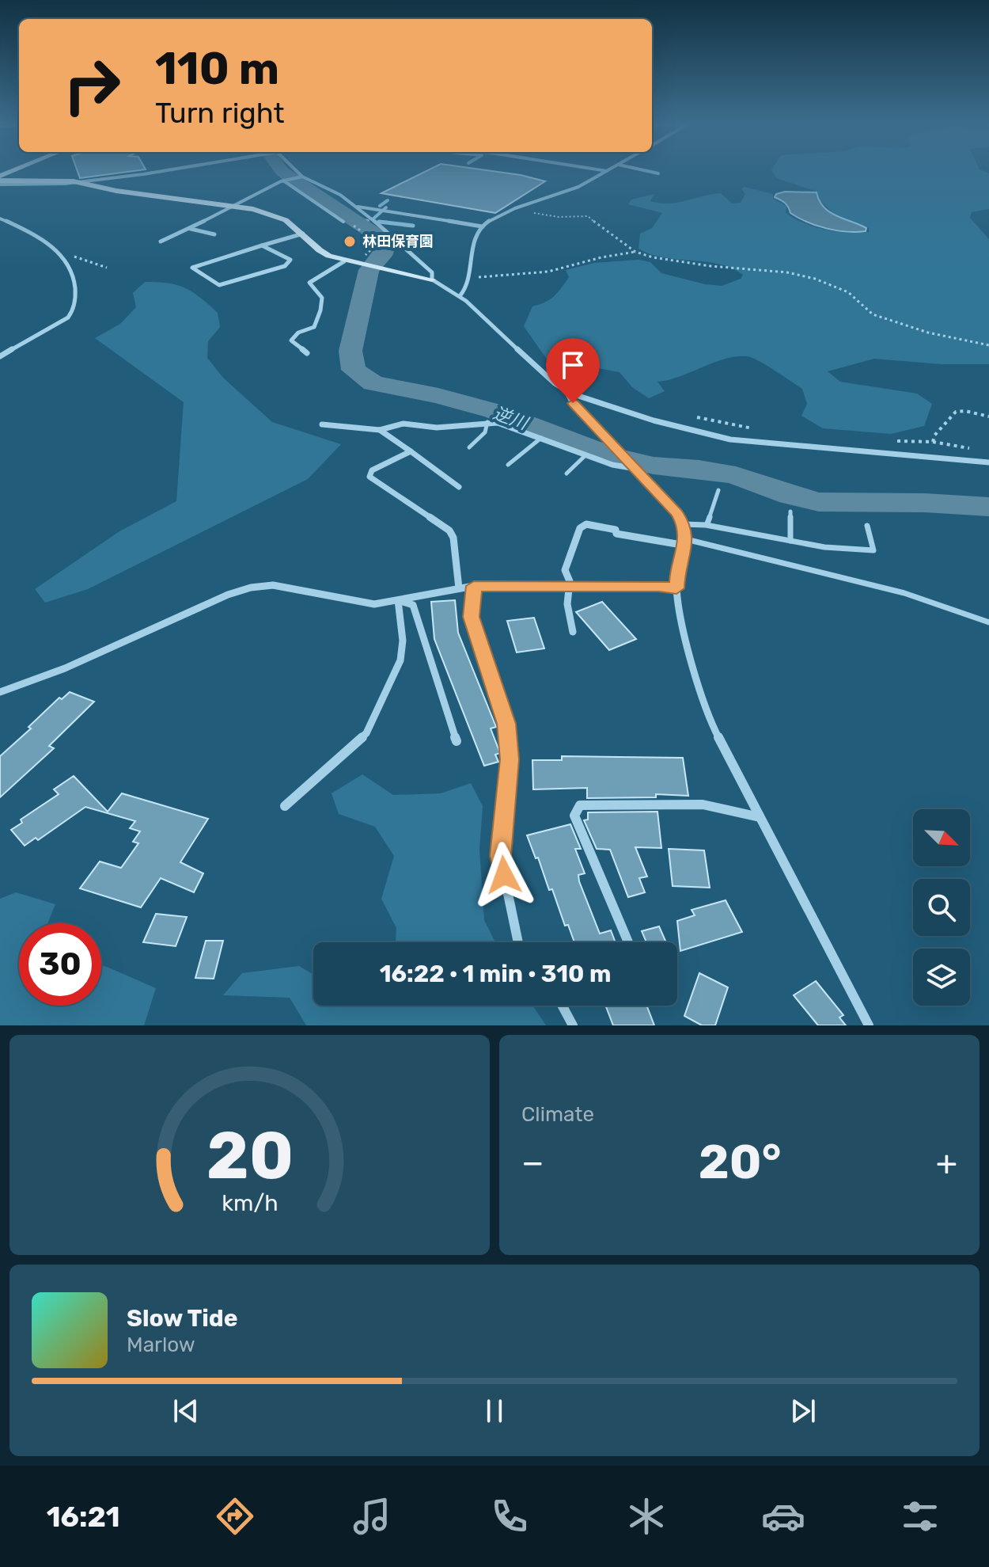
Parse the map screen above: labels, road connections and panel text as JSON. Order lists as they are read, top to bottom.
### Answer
{
  "water": ["逆川"],
  "places": ["林田保育園"],
  "north": "bottom right",
  "page": {
    "turn": ["110 m", "Turn right"],
    "limit": "30",
    "trip": "16:22 · 1 min · 310 m",
    "tile": "Climate",
    "heat": ["−", "20°", "+"],
    "song": ["Slow Tide", "Marlow"],
    "tabs": "16:21",
    "gauge": ["20", "km/h"]
  }
}
